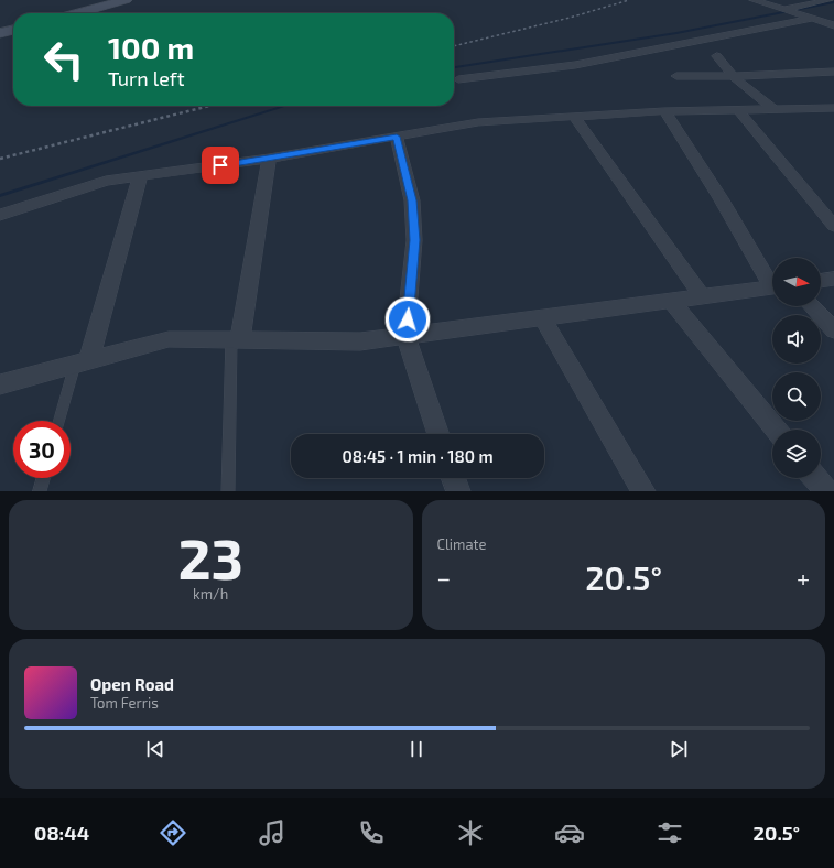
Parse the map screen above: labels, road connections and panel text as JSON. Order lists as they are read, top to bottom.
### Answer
{
  "north": "right",
  "page": {
    "turn": ["100 m", "Turn left"],
    "limit": "30",
    "trip": "08:45 · 1 min · 180 m",
    "tile": [
      ["23", "km/h"],
      "Climate"
    ],
    "heat": ["−", "20.5°", "+"],
    "song": ["Open Road", "Tom Ferris"],
    "tabs": ["08:44", "20.5°"]
  }
}
